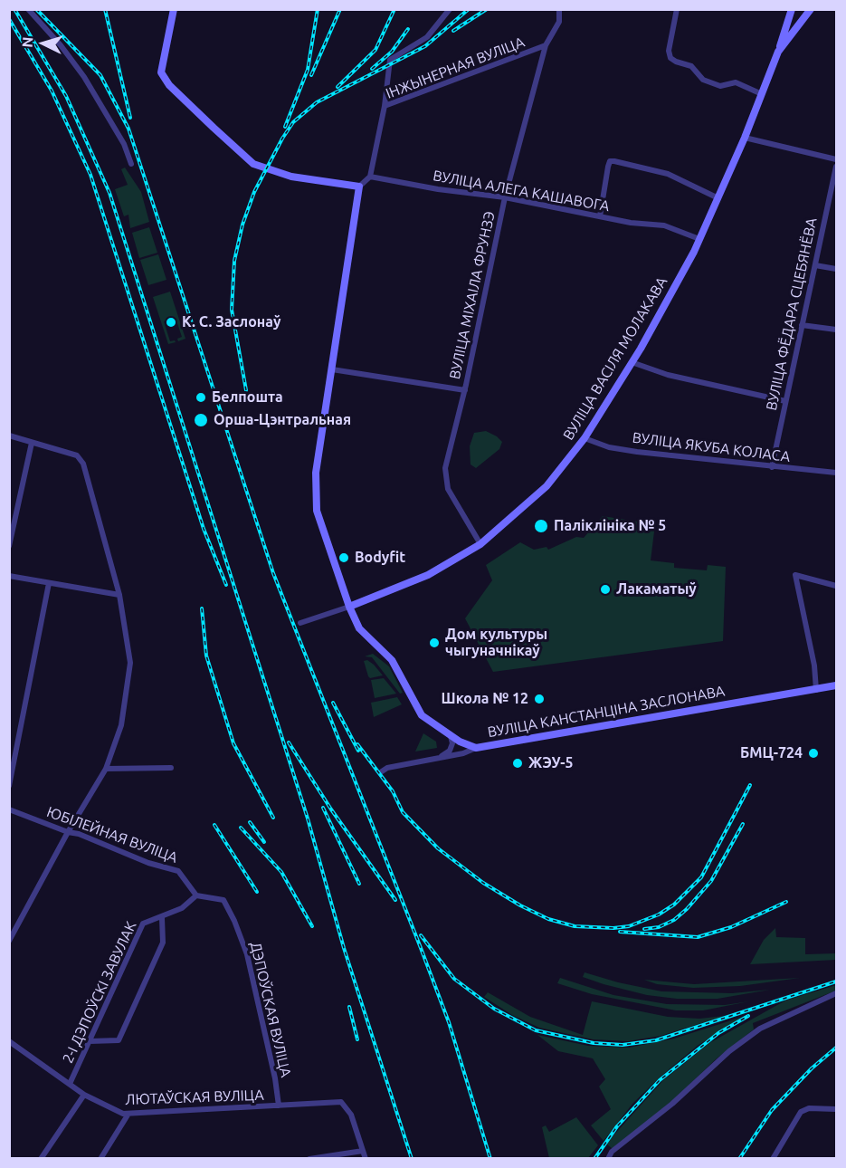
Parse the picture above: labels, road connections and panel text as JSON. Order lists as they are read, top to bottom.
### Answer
{
  "streets": {
    "street": [
      "ІНЖЫНЕРНАЯ ВУЛІЦА",
      "ВУЛІЦА АЛЕГА КАШАВОГА",
      "ВУЛІЦА МІХАІЛА ФРУНЗЭ",
      "ВУЛІЦА ФЁДАРА СЦЕБЯНЁВА",
      "ВУЛІЦА ВАСІЛЯ МОЛАКАВА",
      "ВУЛІЦА ЯКУБА КОЛАСА",
      "ВУЛІЦА КАНСТАНЦІНА ЗАСЛОНАВА",
      "ЮБІЛЕЙНАЯ ВУЛІЦА",
      "2-І ДЭПОЎСКІ ЗАВУЛАК",
      "ДЭПОЎСКАЯ ВУЛІЦА",
      "ЛЮТАЎСКАЯ ВУЛІЦА"
    ]
  },
  "crossings": [
    ["ІНЖЫНЕРНАЯ ВУЛІЦА", "ВУЛІЦА АЛЕГА КАШАВОГА"],
    ["ІНЖЫНЕРНАЯ ВУЛІЦА", "ВУЛІЦА МІХАІЛА ФРУНЗЭ"],
    ["ВУЛІЦА АЛЕГА КАШАВОГА", "ВУЛІЦА МІХАІЛА ФРУНЗЭ"],
    ["ВУЛІЦА АЛЕГА КАШАВОГА", "ВУЛІЦА ВАСІЛЯ МОЛАКАВА"],
    ["ВУЛІЦА МІХАІЛА ФРУНЗЭ", "ВУЛІЦА ВАСІЛЯ МОЛАКАВА"],
    ["ВУЛІЦА ФЁДАРА СЦЕБЯНЁВА", "ВУЛІЦА ЯКУБА КОЛАСА"],
    ["ВУЛІЦА ВАСІЛЯ МОЛАКАВА", "ВУЛІЦА ЯКУБА КОЛАСА"],
    ["ЮБІЛЕЙНАЯ ВУЛІЦА", "2-І ДЭПОЎСКІ ЗАВУЛАК"],
    ["ЮБІЛЕЙНАЯ ВУЛІЦА", "ДЭПОЎСКАЯ ВУЛІЦА"],
    ["2-І ДЭПОЎСКІ ЗАВУЛАК", "ДЭПОЎСКАЯ ВУЛІЦА"],
    ["2-І ДЭПОЎСКІ ЗАВУЛАК", "ЛЮТАЎСКАЯ ВУЛІЦА"],
    ["ДЭПОЎСКАЯ ВУЛІЦА", "ЛЮТАЎСКАЯ ВУЛІЦА"]
  ],
  "places": [
    "К. С. Заслонаў",
    "Белпошта",
    "Орша-Цэнтральная",
    "Паліклініка № 5",
    "Bodyfit",
    "Лакаматыў",
    "Дом культуры чыгуначнікаў",
    "Школа № 12",
    "БМЦ-724",
    "ЖЭУ-5"
  ],
  "north": "left"
}
